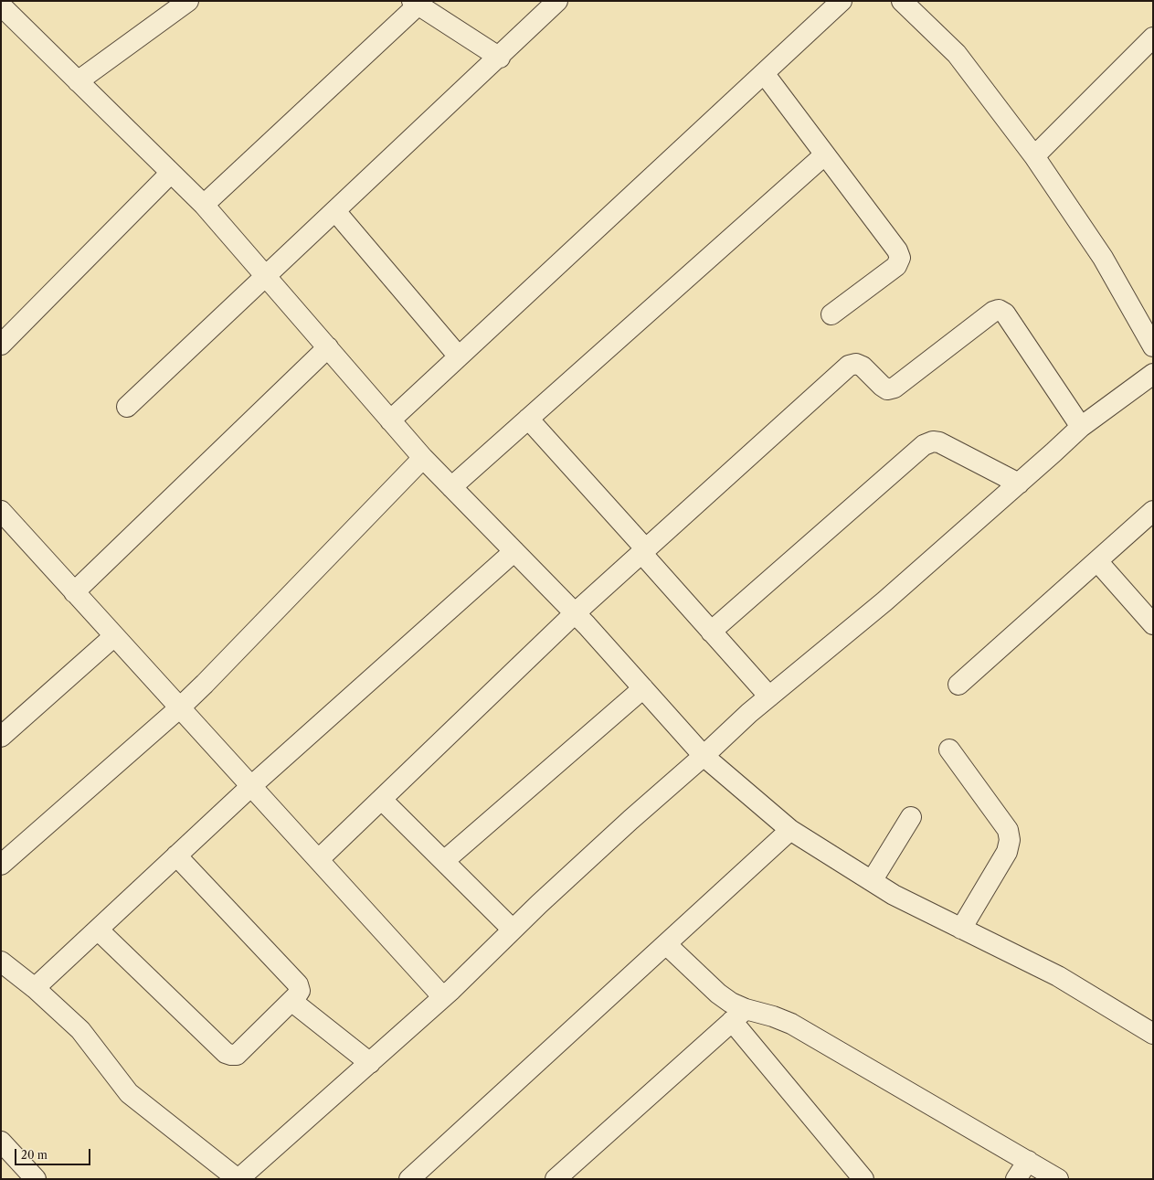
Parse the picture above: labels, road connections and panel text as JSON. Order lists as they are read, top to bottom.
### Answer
{
  "scale_bar": "20 m"
}
